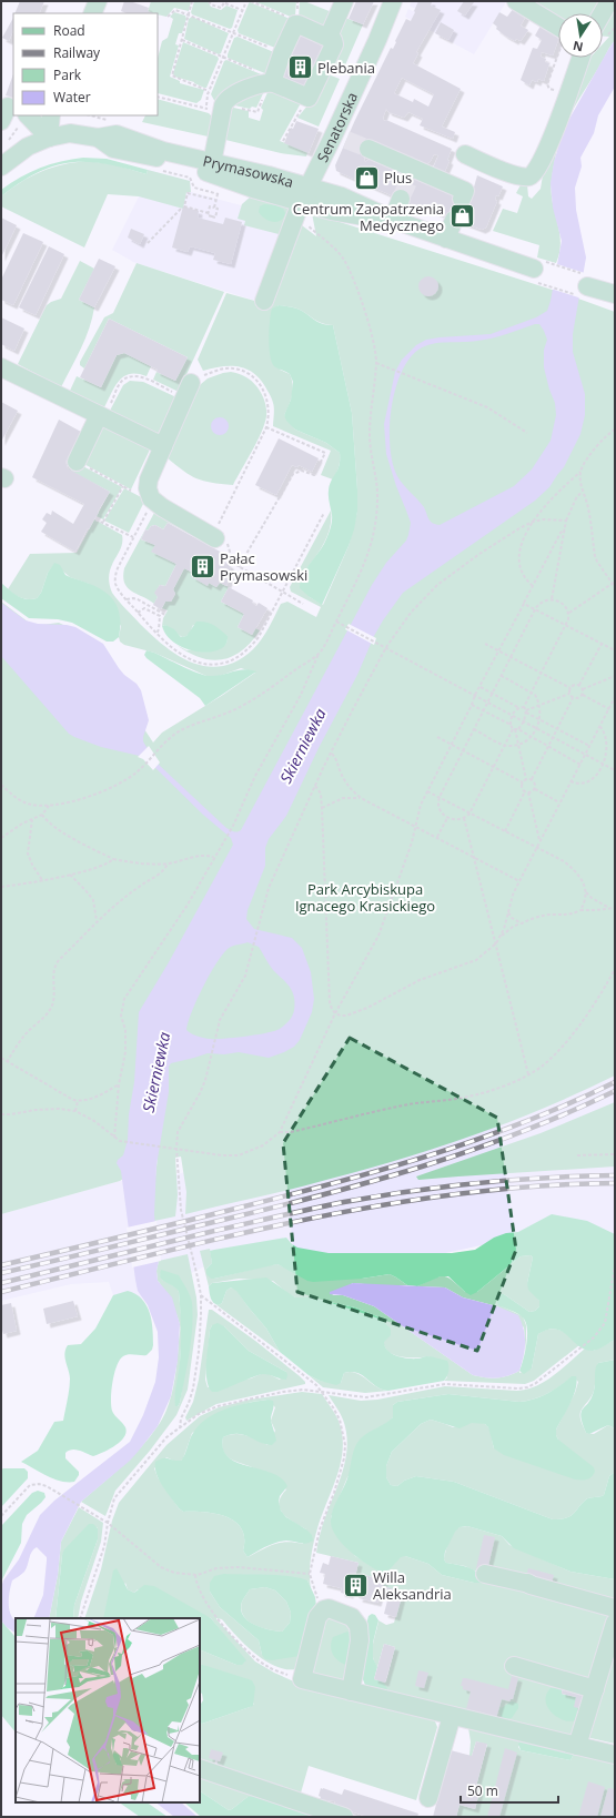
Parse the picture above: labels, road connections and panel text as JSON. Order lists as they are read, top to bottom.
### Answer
{
  "streets": {
    "street": ["Senatorska", "Prymasowska"]
  },
  "crossings": [
    ["Senatorska", "Prymasowska"]
  ],
  "water": ["Skierniewka"],
  "parks": ["Park Arcybiskupa Ignacego Krasickiego"],
  "places": {
    "building": ["Plebania", "Pałac Prymasowski", "Willa Aleksandria"],
    "shop": ["Plus", "Centrum Zaopatrzenia Medycznego"]
  },
  "legend": [
    "Road",
    "Railway",
    "Park",
    "Water"
  ],
  "scale_bar": "50 m",
  "north": "bottom"
}
